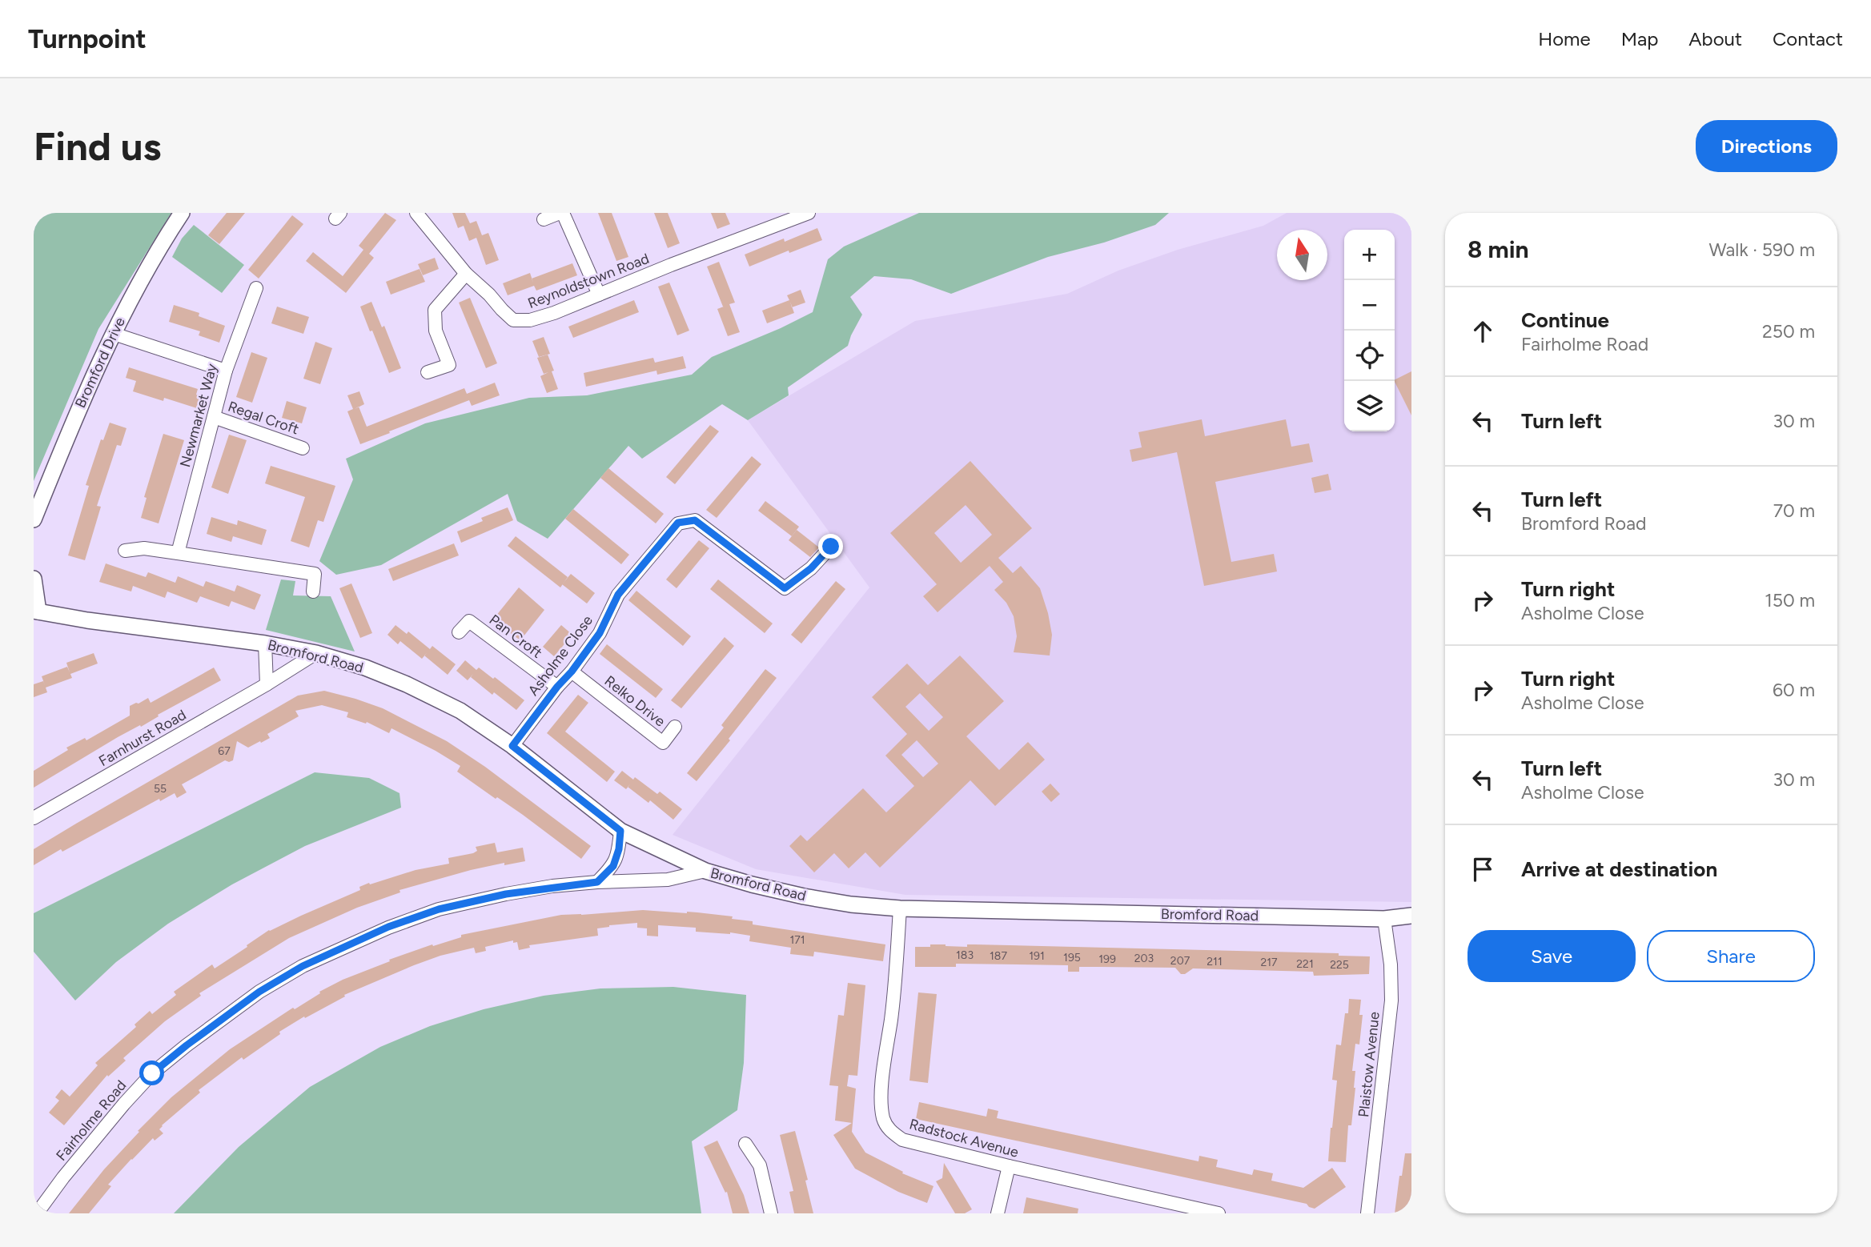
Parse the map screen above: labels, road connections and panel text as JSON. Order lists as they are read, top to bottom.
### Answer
{
  "streets": {
    "street": [
      "Reynoldstown Road",
      "Bromford Drive",
      "Newmarket Way",
      "Regal Croft",
      "Pan Croft",
      "Asholme Close",
      "Bromford Road",
      "Relko Drive",
      "Farnhurst Road",
      "Plaistow Avenue",
      "Fairholme Road",
      "Radstock Avenue"
    ]
  },
  "crossings": [
    ["Newmarket Way", "Regal Croft"],
    ["Pan Croft", "Asholme Close"],
    ["Asholme Close", "Bromford Road"],
    ["Asholme Close", "Relko Drive"],
    ["Bromford Road", "Farnhurst Road"],
    ["Bromford Road", "Plaistow Avenue"],
    ["Bromford Road", "Fairholme Road"],
    ["Bromford Road", "Radstock Avenue"]
  ],
  "house_numbers": [
    "67",
    "55",
    "171",
    "183",
    "187",
    "191",
    "195",
    "203",
    "199",
    "207",
    "211",
    "217",
    "221",
    "225"
  ],
  "north": "top",
  "page": {
    "header": "Turnpoint",
    "nav": [
      "Home",
      "Map",
      "About",
      "Contact"
    ],
    "buttons": [
      "Directions",
      ["Save", "Share"]
    ],
    "title": "Find us",
    "heading": ["8 min", "Walk · 590 m"],
    "map_buttons": ["+", "−"],
    "list": [
      ["Continue", "Fairholme Road", "250 m"],
      ["Turn left", "30 m"],
      ["Turn left", "Bromford Road", "70 m"],
      ["Turn right", "Asholme Close", "150 m"],
      ["Turn right", "Asholme Close", "60 m"],
      ["Turn left", "Asholme Close", "30 m"],
      "Arrive at destination"
    ]
  }
}
